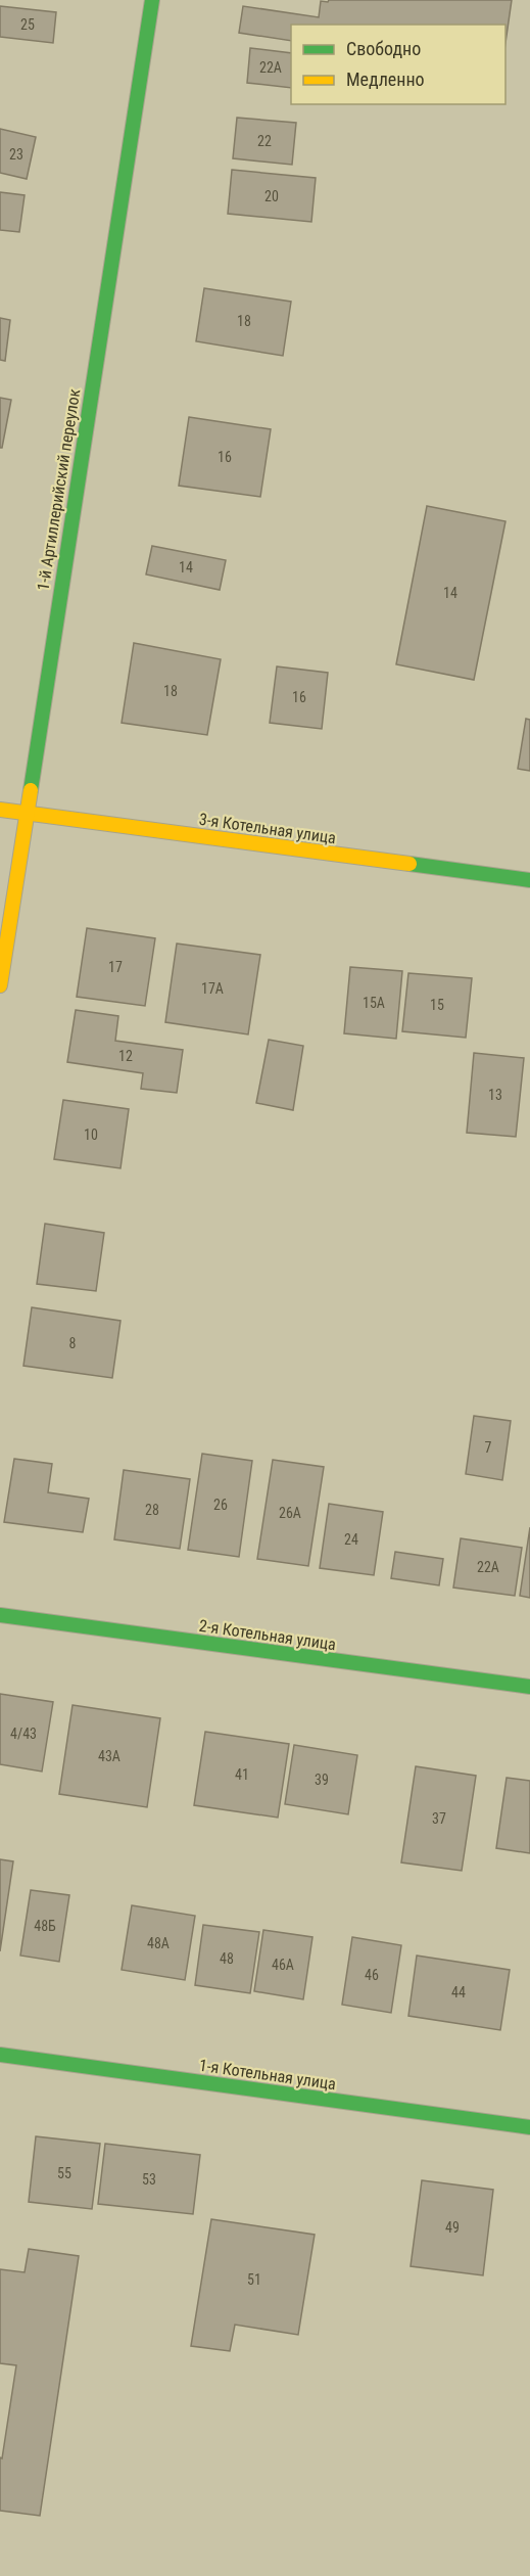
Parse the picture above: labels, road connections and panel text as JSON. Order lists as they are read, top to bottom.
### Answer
{
  "streets": {
    "street": [
      "1-й Артиллерийский переулок",
      "3-я Котельная улица",
      "2-я Котельная улица",
      "1-я Котельная улица"
    ]
  },
  "crossings": [
    ["1-й Артиллерийский переулок", "3-я Котельная улица"]
  ],
  "house_numbers": [
    "25",
    "22А",
    "22",
    "23",
    "20",
    "18",
    "16",
    "14",
    "14",
    "18",
    "16",
    "17",
    "17А",
    "15А",
    "15",
    "12",
    "13",
    "10",
    "8",
    "7",
    "26",
    "28",
    "26А",
    "24",
    "22А",
    "4/43",
    "43А",
    "41",
    "39",
    "37",
    "48Б",
    "48А",
    "48",
    "46А",
    "46",
    "44",
    "55",
    "53",
    "49",
    "51"
  ],
  "legend": ["Свободно", "Медленно"]
}
